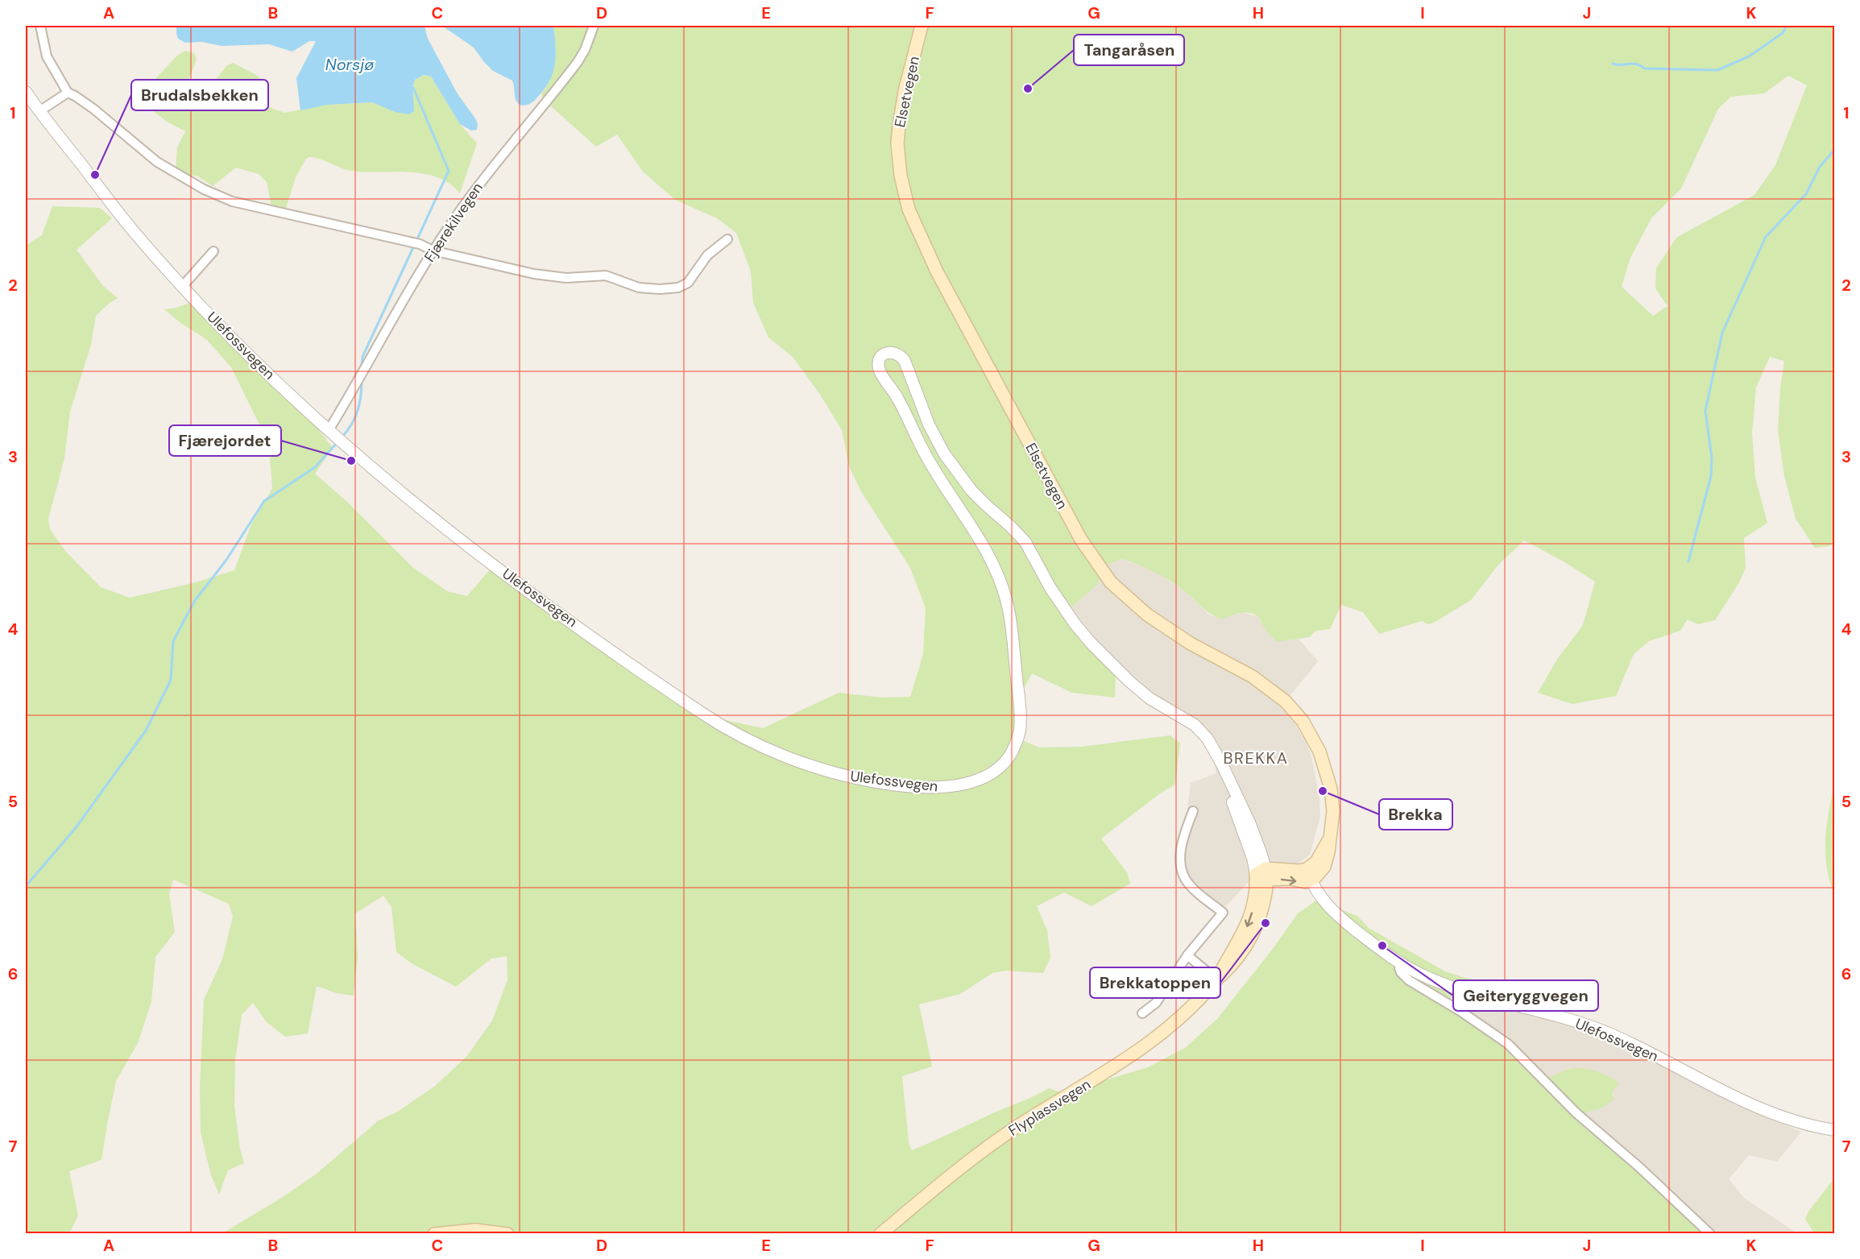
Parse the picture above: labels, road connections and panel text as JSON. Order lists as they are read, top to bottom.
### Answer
{
  "streets": {
    "main road": ["Elsetvegen", "Flyplassvegen"],
    "street": ["Fjærekilvegen", "Ulefossvegen"]
  },
  "crossings": [
    ["Elsetvegen", "Ulefossvegen"],
    ["Fjærekilvegen", "Ulefossvegen"],
    ["Ulefossvegen", "Flyplassvegen"]
  ],
  "districts": ["BREKKA"],
  "water": ["Norsjø"],
  "places": [
    "Tangaråsen",
    "Brudalsbekken",
    "Fjærejordet",
    "Brekka",
    "Brekkatoppen",
    "Geiteryggvegen"
  ],
  "grid": {
    "columns": [
      "A",
      "B",
      "C",
      "D",
      "E",
      "F",
      "G",
      "H",
      "I",
      "J",
      "K"
    ],
    "rows": [
      "1",
      "2",
      "3",
      "4",
      "5",
      "6",
      "7"
    ]
  }
}
